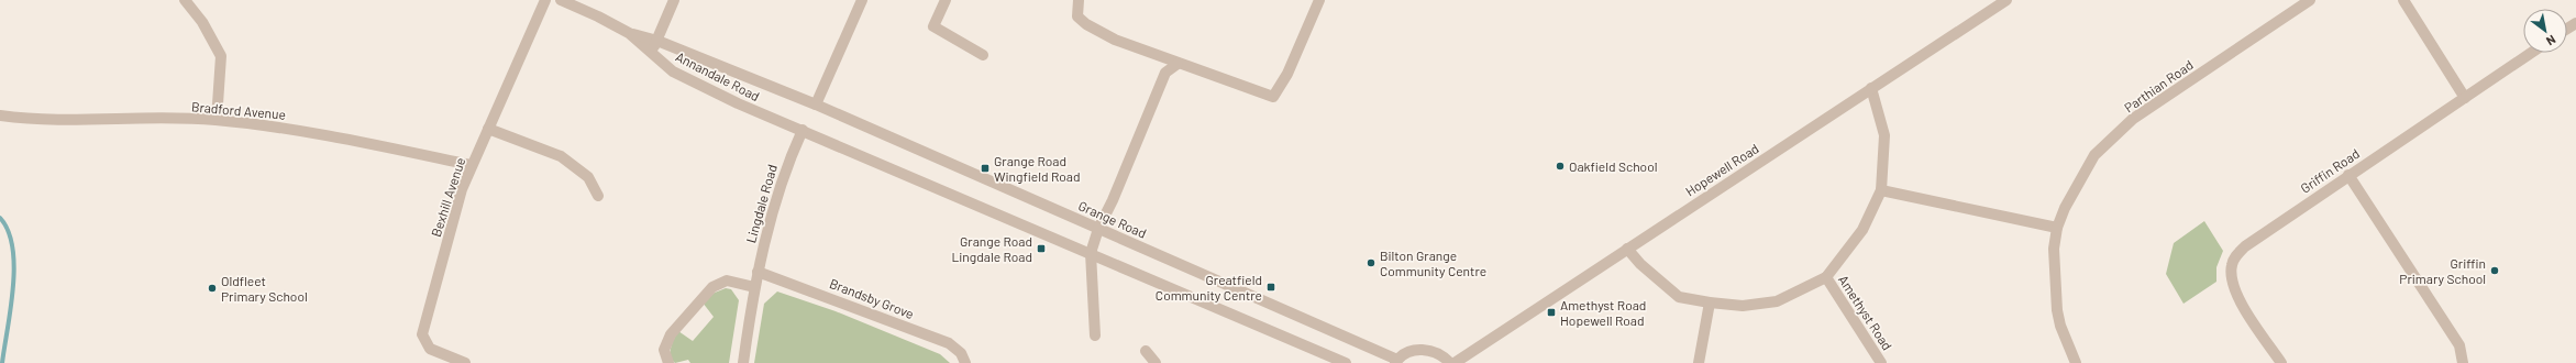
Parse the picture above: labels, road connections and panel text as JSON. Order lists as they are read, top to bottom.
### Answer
{
  "streets": {
    "street": [
      "Annandale Road",
      "Parthian Road",
      "Bradford Avenue",
      "Hopewell Road",
      "Griffin Road",
      "Bexhill Avenue",
      "Lingdale Road",
      "Grange Road",
      "Brandsby Grove",
      "Amethyst Road"
    ]
  },
  "crossings": [
    ["Annandale Road", "Lingdale Road"],
    ["Annandale Road", "Grange Road"],
    ["Bradford Avenue", "Bexhill Avenue"],
    ["Hopewell Road", "Amethyst Road"],
    ["Lingdale Road", "Brandsby Grove"]
  ],
  "places": {
    "other": [
      "Oakfield School",
      "Bilton Grange Community Centre",
      "Griffin Primary School",
      "Oldfleet Primary School"
    ],
    "transit": [
      "Grange Road Wingfield Road",
      "Grange Road Lingdale Road",
      "Greatfield Community Centre",
      "Amethyst Road Hopewell Road"
    ]
  },
  "north": "bottom right"
}
